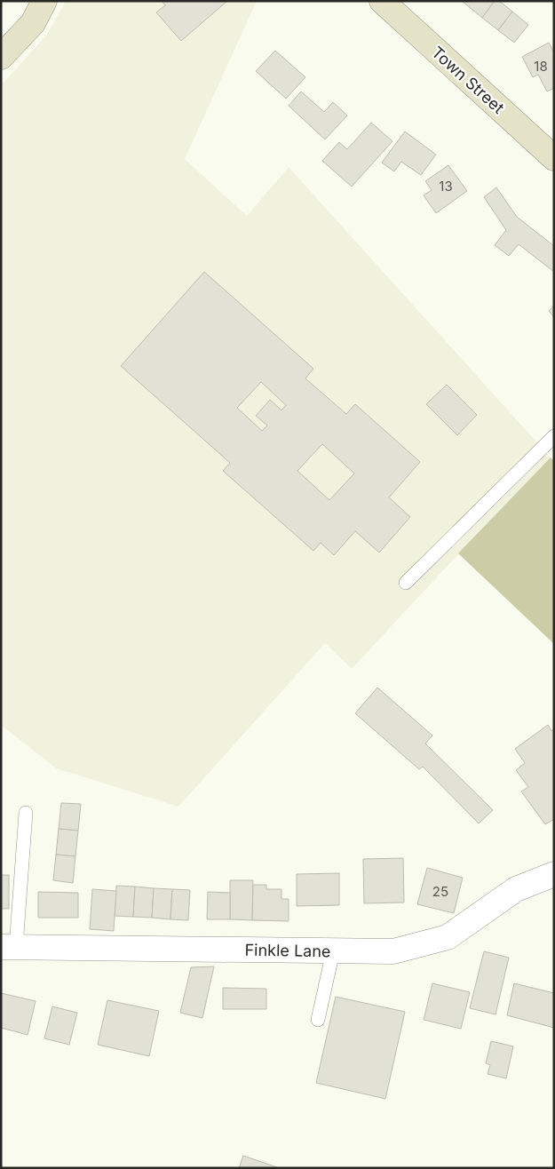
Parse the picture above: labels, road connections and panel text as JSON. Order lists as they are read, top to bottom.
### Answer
{
  "streets": {
    "main road": ["Town Street"],
    "street": ["Finkle Lane"]
  },
  "house_numbers": ["18", "13", "25"]
}
